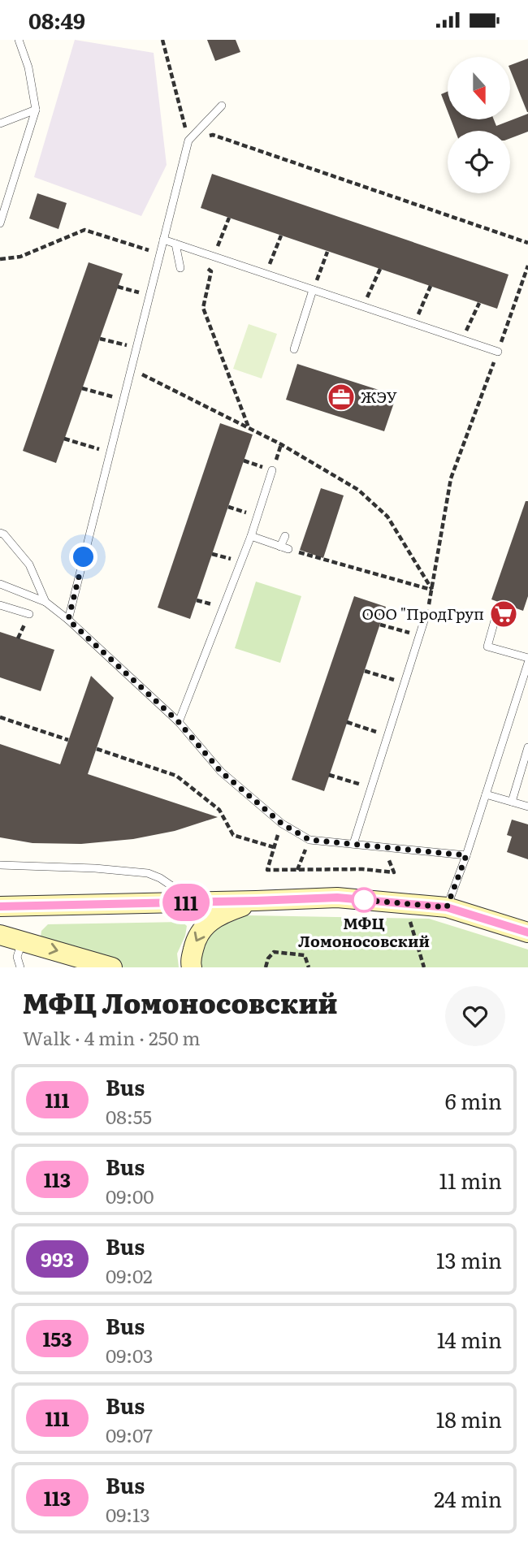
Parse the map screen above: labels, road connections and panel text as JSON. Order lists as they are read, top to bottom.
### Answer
{
  "places": {
    "office": ["ЖЭУ"],
    "supermarket": ["ООО \"ПродГруп"],
    "other": ["МФЦ Ломоносовский"]
  },
  "lines": ["bus line 111"],
  "north": "bottom",
  "page": {
    "status": "08:49",
    "on_map": "111",
    "heading": ["МФЦ Ломоносовский", "Walk · 4 min · 250 m"],
    "list": [
      {
        "mark": "111",
        "name": "Bus",
        "note": "08:55",
        "value": "6 min"
      },
      {
        "mark": "113",
        "name": "Bus",
        "note": "09:00",
        "value": "11 min"
      },
      {
        "mark": "993",
        "name": "Bus",
        "note": "09:02",
        "value": "13 min"
      },
      {
        "mark": "153",
        "name": "Bus",
        "note": "09:03",
        "value": "14 min"
      },
      {
        "mark": "111",
        "name": "Bus",
        "note": "09:07",
        "value": "18 min"
      },
      {
        "mark": "113",
        "name": "Bus",
        "note": "09:13",
        "value": "24 min"
      }
    ]
  }
}
